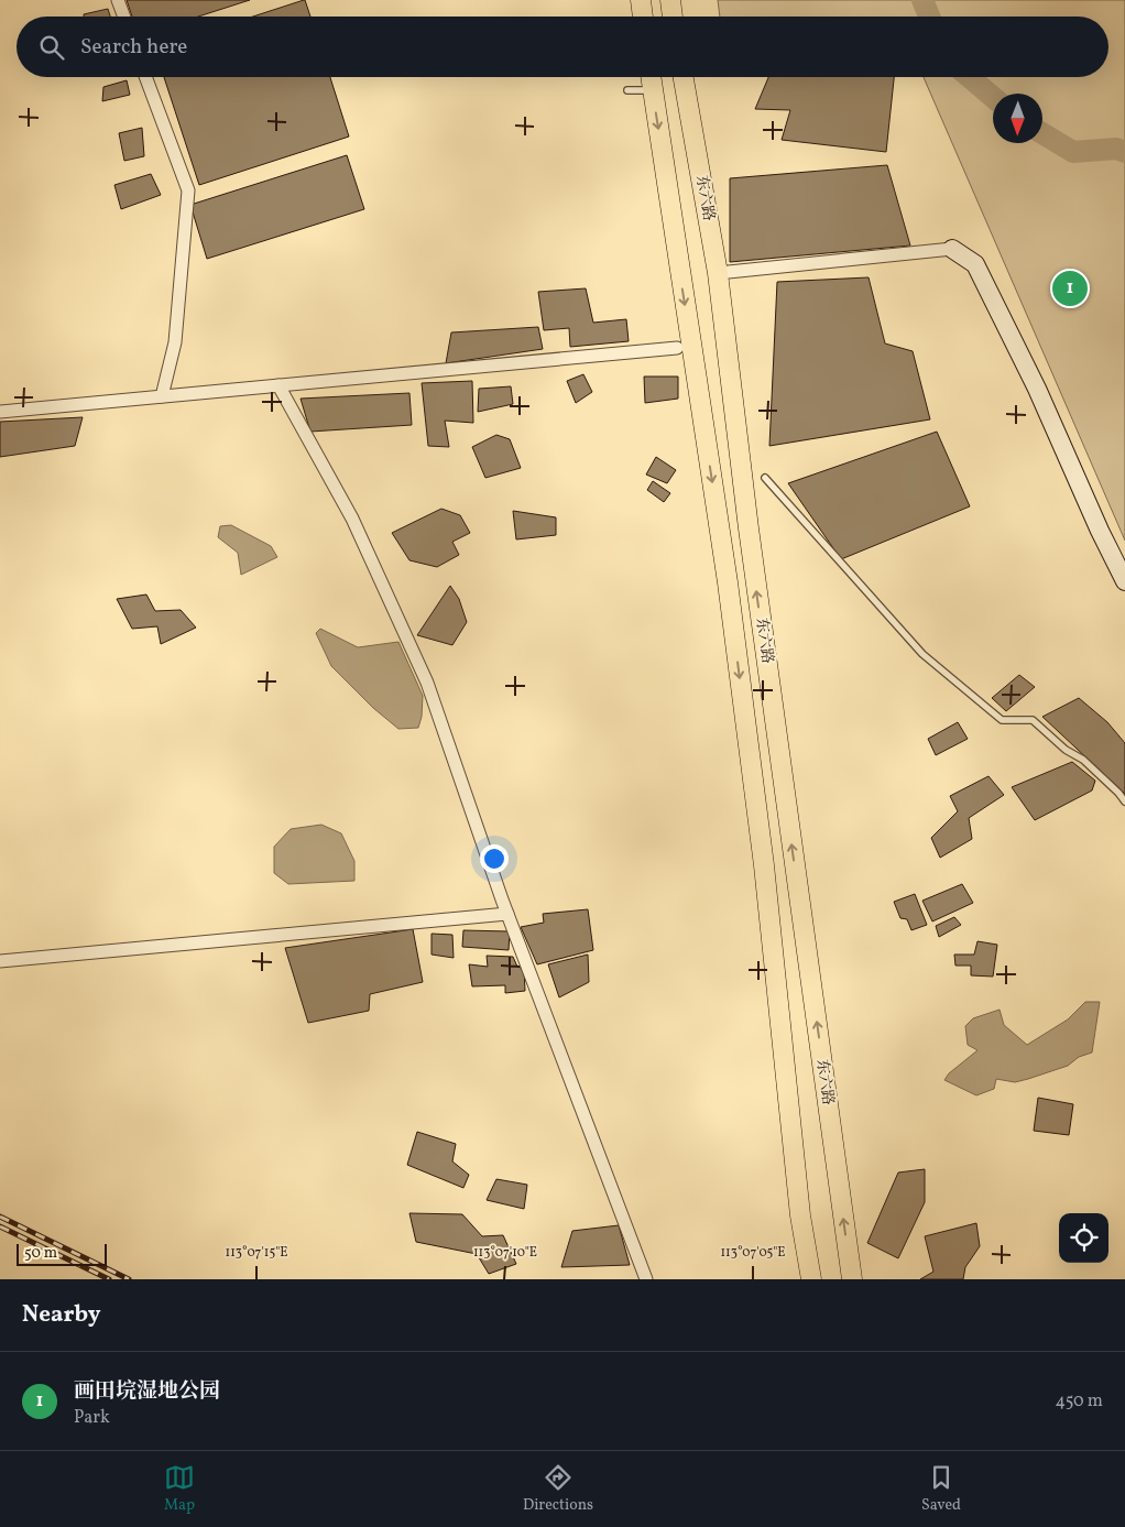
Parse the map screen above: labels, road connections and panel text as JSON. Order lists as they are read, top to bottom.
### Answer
{
  "streets": {
    "main road": ["东六路"]
  },
  "scale_bar": "50 m",
  "north": "bottom",
  "page": {
    "search": "Search here",
    "pins": "1",
    "scale": "50 m",
    "heading": "Nearby",
    "list": [
      {
        "mark": "1",
        "name": "画田垸湿地公园",
        "note": "Park",
        "value": "450 m"
      }
    ],
    "nav": ["Map", "Directions", "Saved"]
  },
  "coordinates": ["113°07'15\"E", "113°07'10\"E", "113°07'05\"E"]
}
